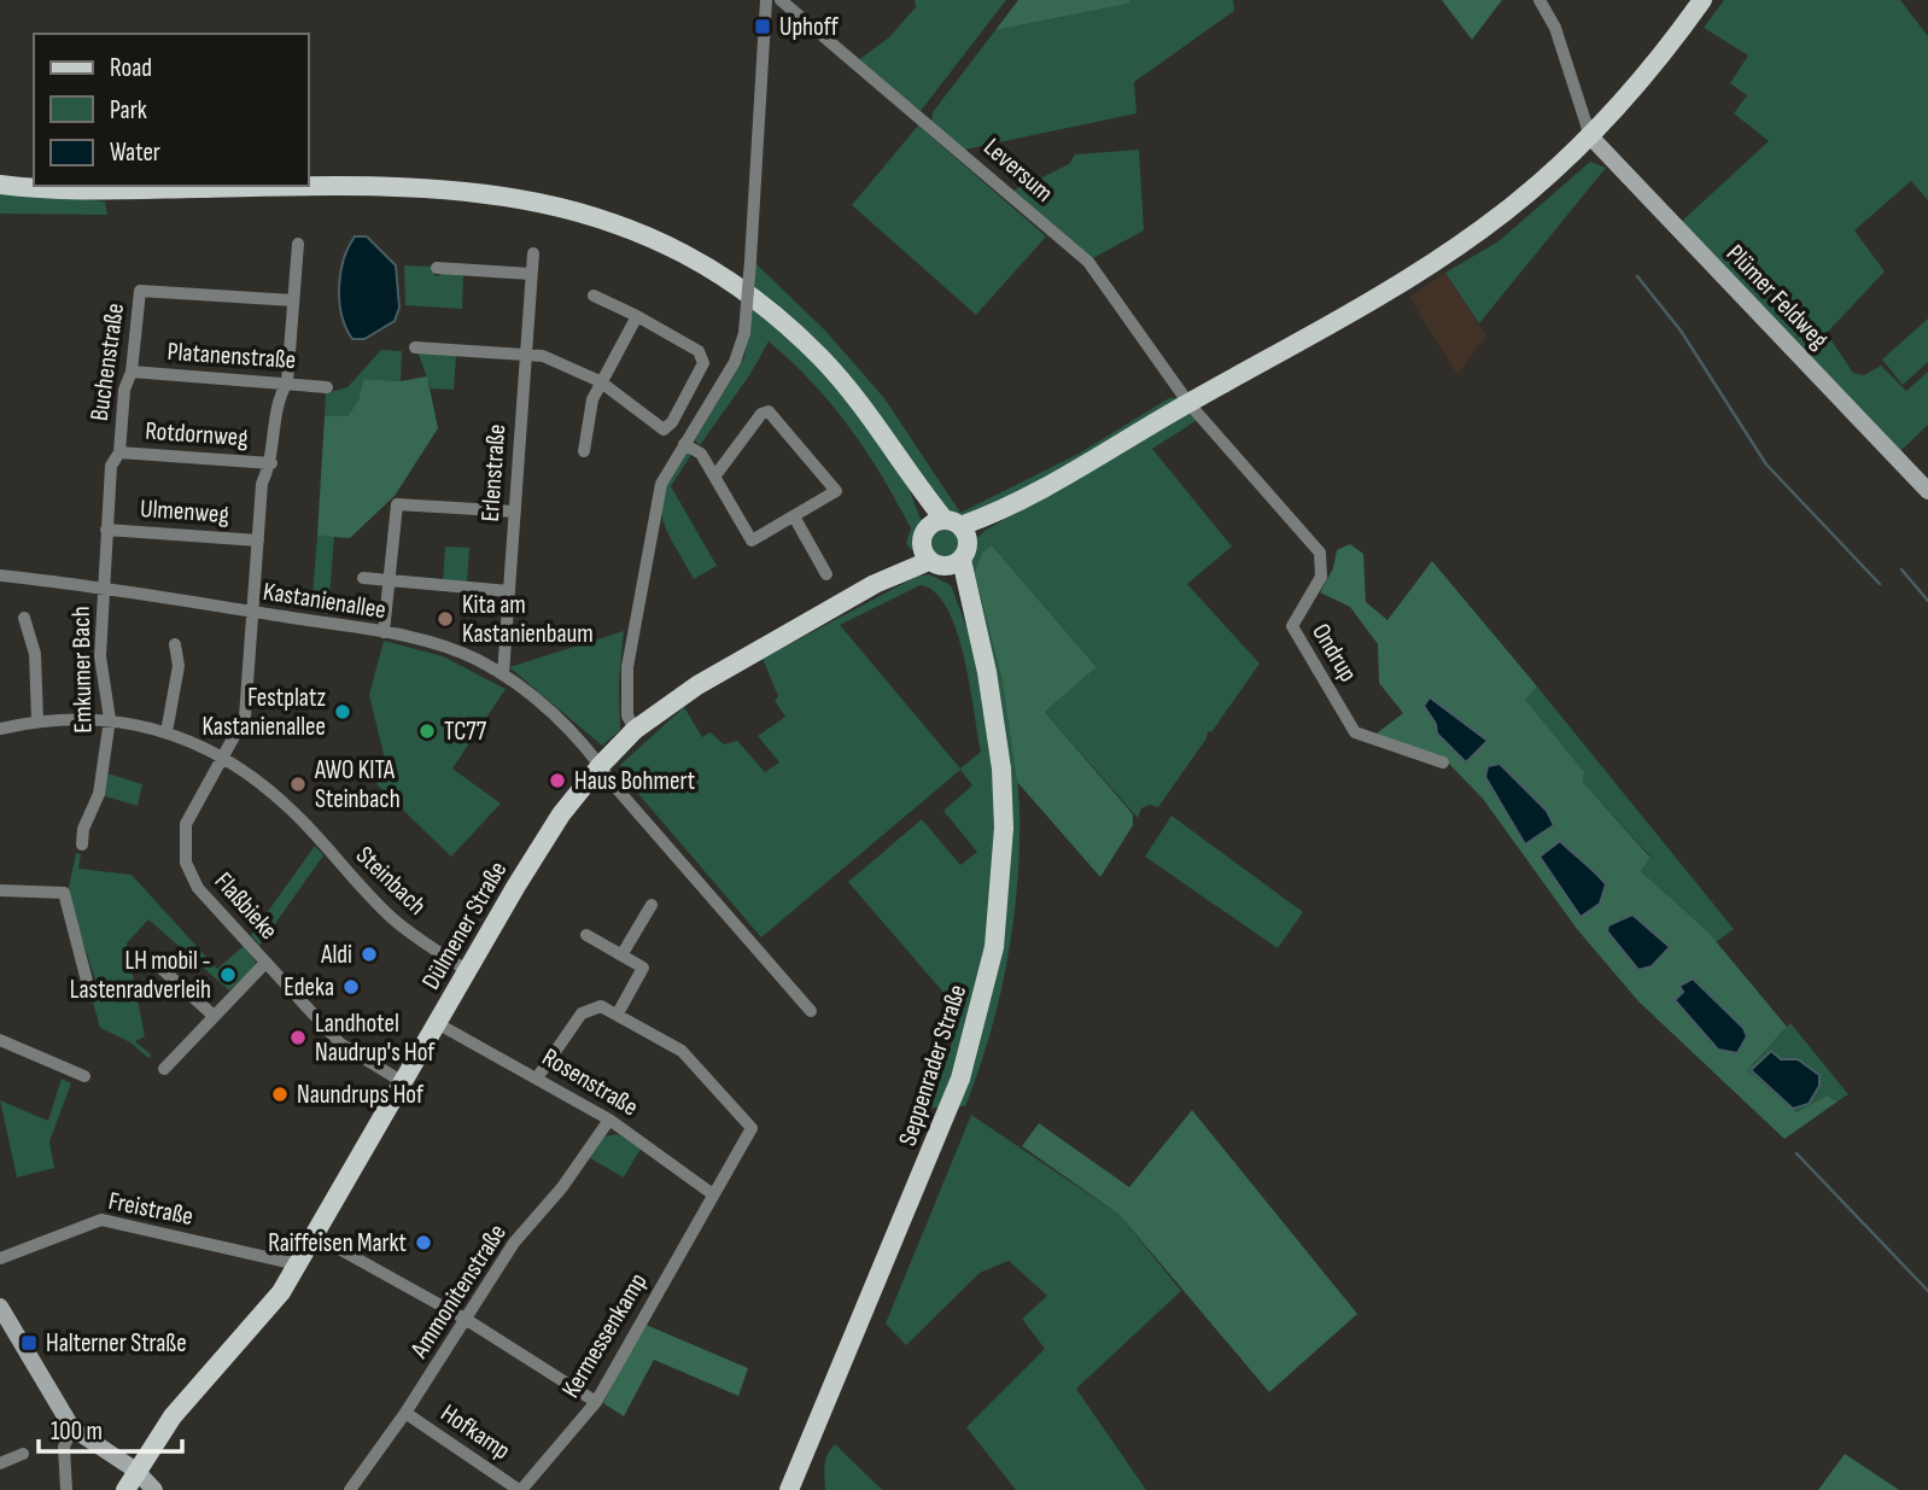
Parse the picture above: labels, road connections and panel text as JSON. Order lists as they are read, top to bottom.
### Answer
{
  "streets": {
    "main road": ["Dülmener Straße", "Seppenrader Straße"],
    "street": [
      "Leversum",
      "Plümer Feldweg",
      "Platanenstraße",
      "Buchenstraße",
      "Rotdornweg",
      "Erlenstraße",
      "Ulmenweg",
      "Kastanienallee",
      "Ondrup",
      "Emkumer Bach",
      "Steinbach",
      "Flaßbieke",
      "Rosenstraße",
      "Freistraße",
      "Ammonitenstraße",
      "Kermessenkamp",
      "Hofkamp"
    ]
  },
  "crossings": [
    ["Leversum", "Ondrup"],
    ["Leversum", "Dülmener Straße"],
    ["Plümer Feldweg", "Dülmener Straße"],
    ["Platanenstraße", "Buchenstraße"],
    ["Buchenstraße", "Rotdornweg"],
    ["Buchenstraße", "Ulmenweg"],
    ["Buchenstraße", "Kastanienallee"],
    ["Buchenstraße", "Emkumer Bach"],
    ["Erlenstraße", "Kastanienallee"],
    ["Kastanienallee", "Emkumer Bach"],
    ["Kastanienallee", "Flaßbieke"],
    ["Kastanienallee", "Dülmener Straße"],
    ["Ondrup", "Dülmener Straße"],
    ["Emkumer Bach", "Steinbach"],
    ["Steinbach", "Flaßbieke"],
    ["Steinbach", "Dülmener Straße"],
    ["Flaßbieke", "Dülmener Straße"],
    ["Dülmener Straße", "Seppenrader Straße"],
    ["Dülmener Straße", "Rosenstraße"],
    ["Dülmener Straße", "Freistraße"],
    ["Rosenstraße", "Ammonitenstraße"],
    ["Rosenstraße", "Kermessenkamp"],
    ["Ammonitenstraße", "Hofkamp"],
    ["Kermessenkamp", "Hofkamp"]
  ],
  "places": {
    "transit": ["Uphoff", "Halterner Straße"],
    "other": [
      "Kita am Kastanienbaum",
      "Festplatz Kastanienallee",
      "TC77",
      "Haus Bohmert",
      "AWO KITA Steinbach",
      "Aldi",
      "LH mobil - Lastenradverleih",
      "Edeka",
      "Landhotel Naudrup's Hof",
      "Naundrups Hof",
      "Raiffeisen Markt"
    ]
  },
  "legend": ["Road", "Park", "Water"],
  "scale_bar": "100 m"
}
